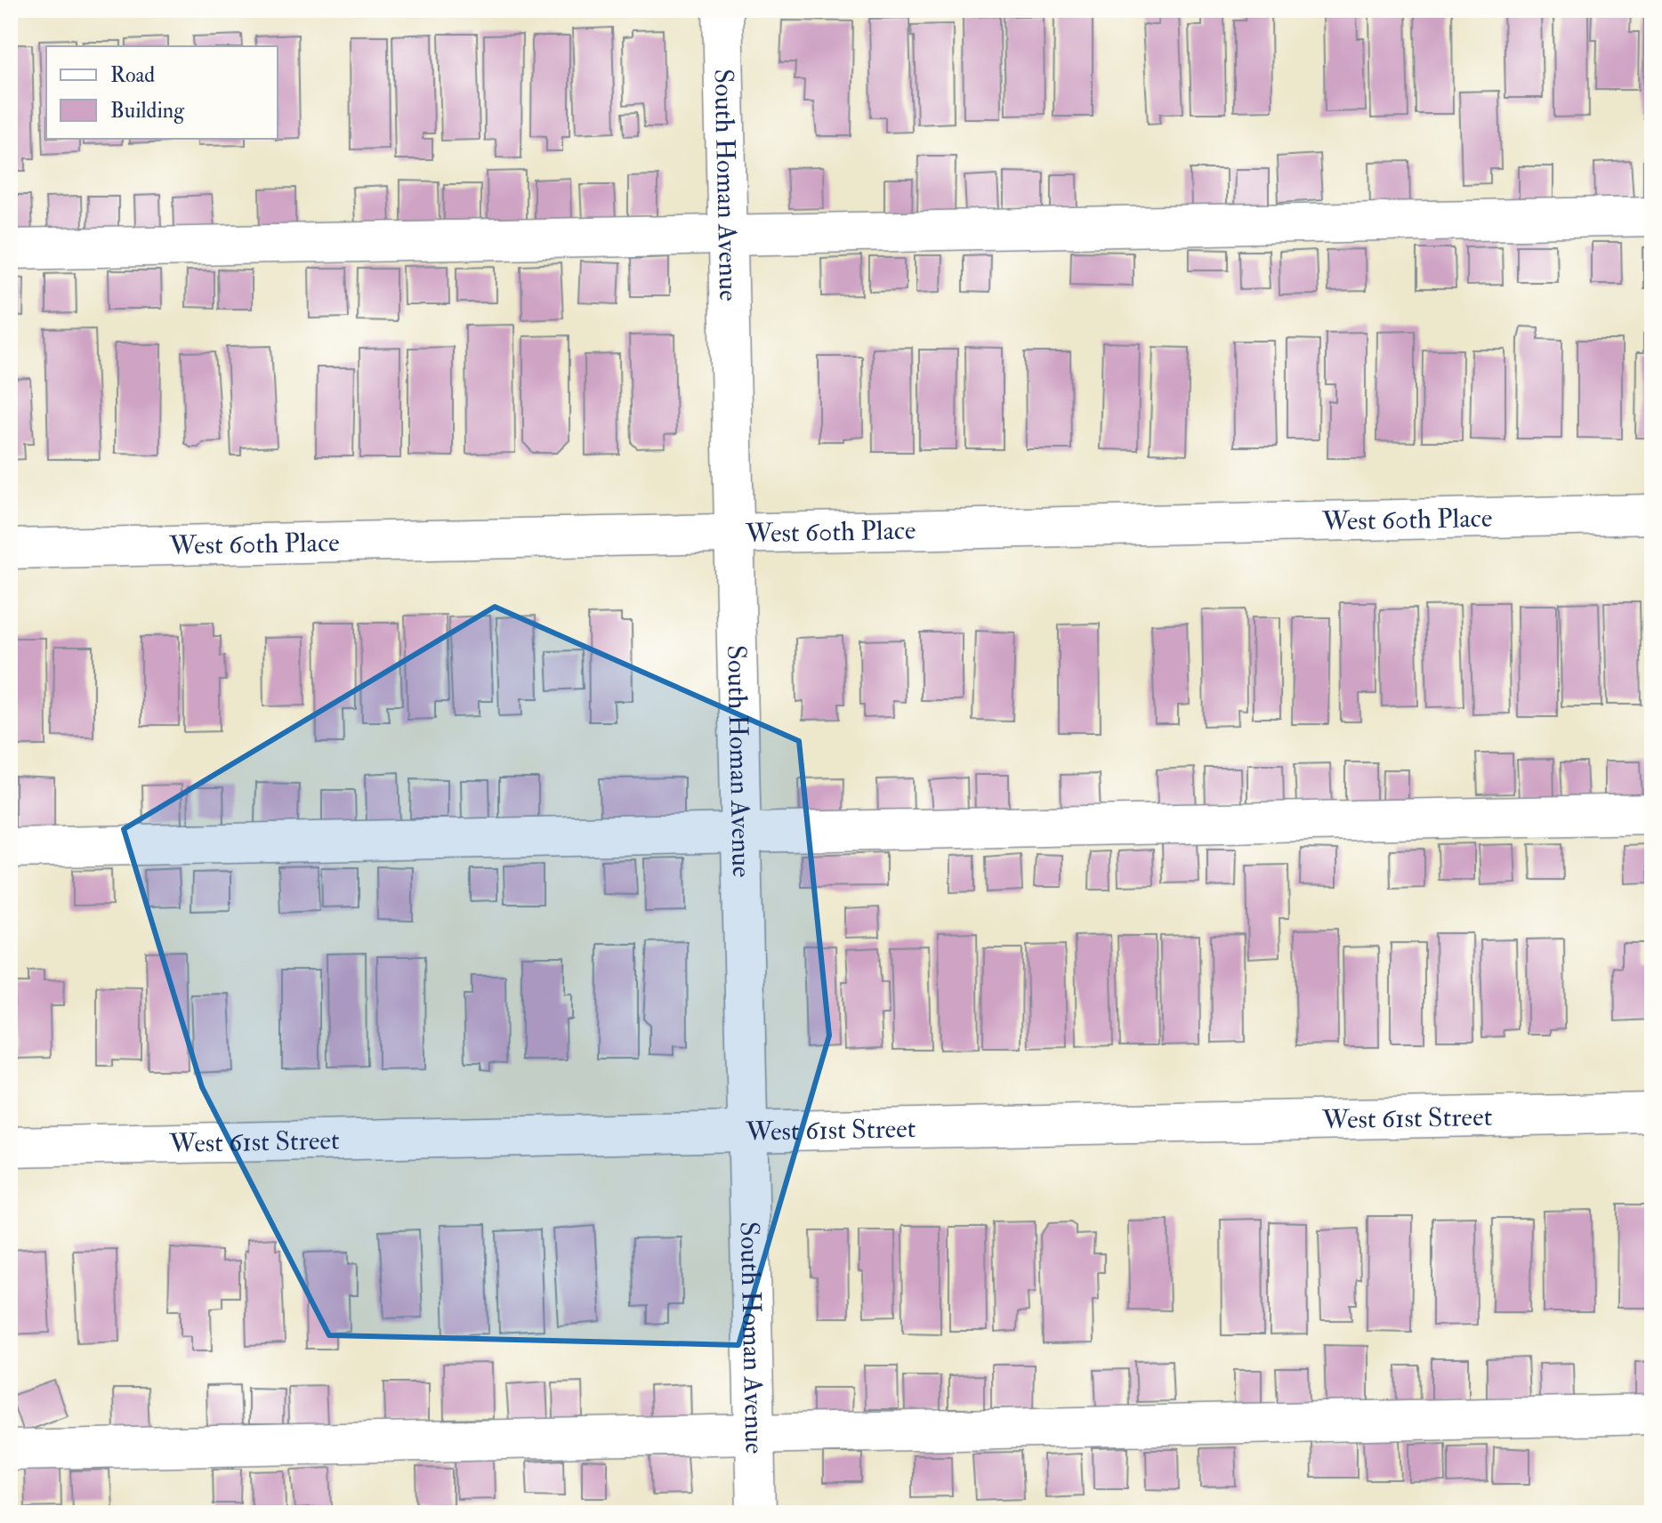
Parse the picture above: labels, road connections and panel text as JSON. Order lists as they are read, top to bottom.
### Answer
{
  "streets": {
    "street": ["South Homan Avenue", "West 60th Place", "West 61st Street"]
  },
  "crossings": [
    ["South Homan Avenue", "West 60th Place"],
    ["South Homan Avenue", "West 61st Street"]
  ],
  "legend": ["Road", "Building"]
}
